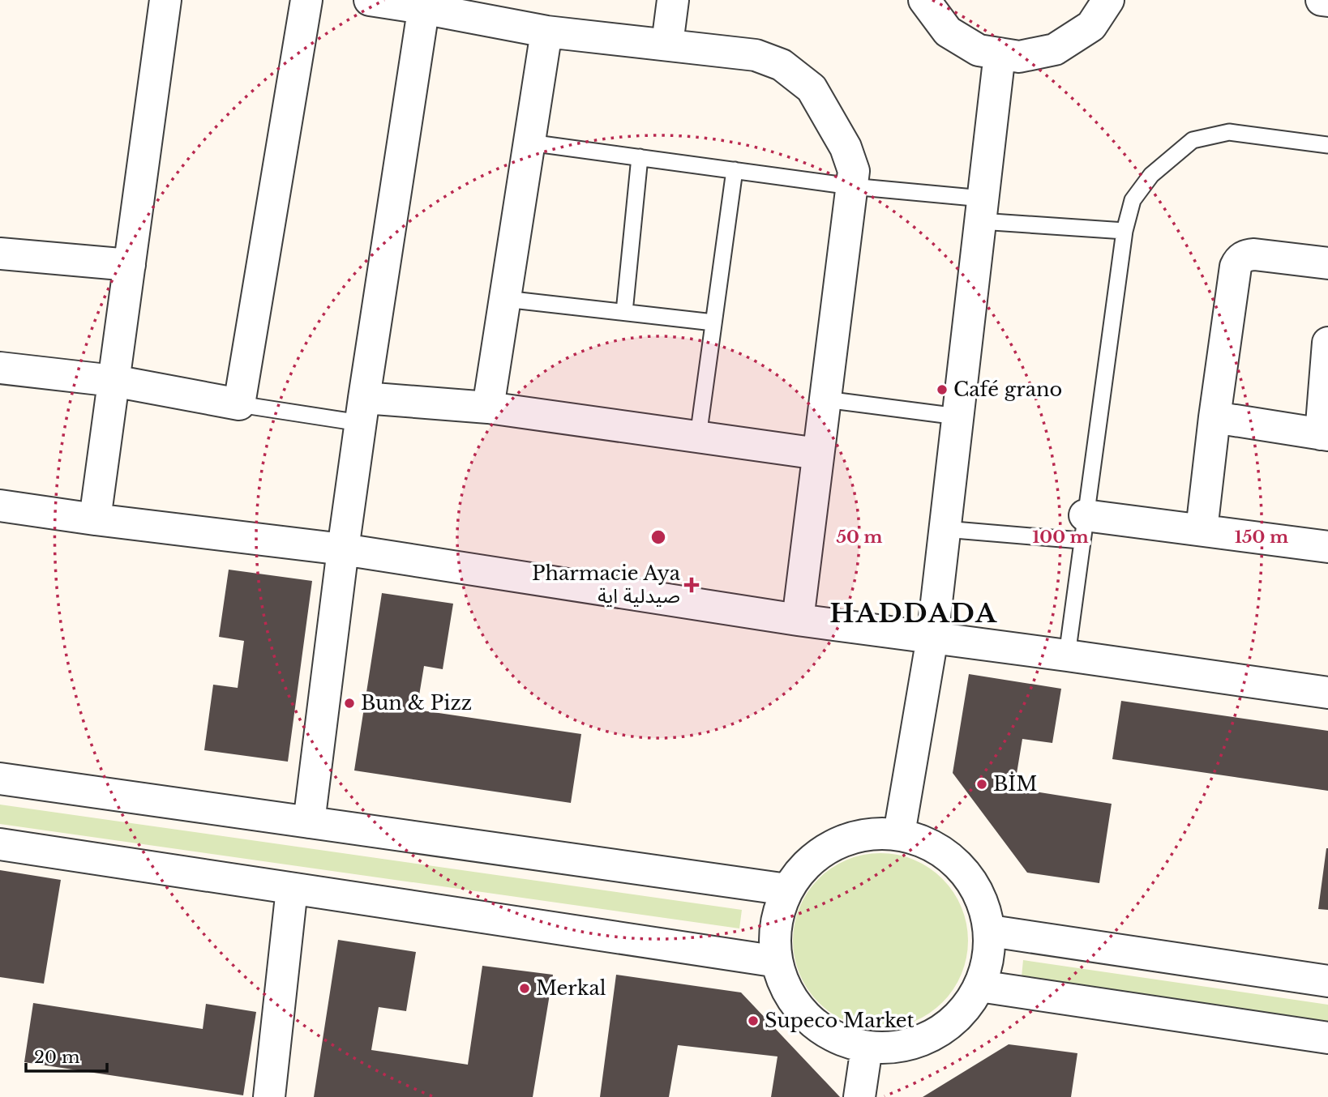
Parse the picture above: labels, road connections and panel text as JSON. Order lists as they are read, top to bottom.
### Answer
{
  "districts": ["HADDADA"],
  "places": {
    "other": [
      "Café grano",
      "Bun & Pizz",
      "BİM",
      "Merkal",
      "Supeco Market"
    ],
    "health": ["Pharmacie Aya صيدلية اية"]
  },
  "scale_bar": "20 m",
  "rings": ["50 m", "100 m", "150 m"]
}
